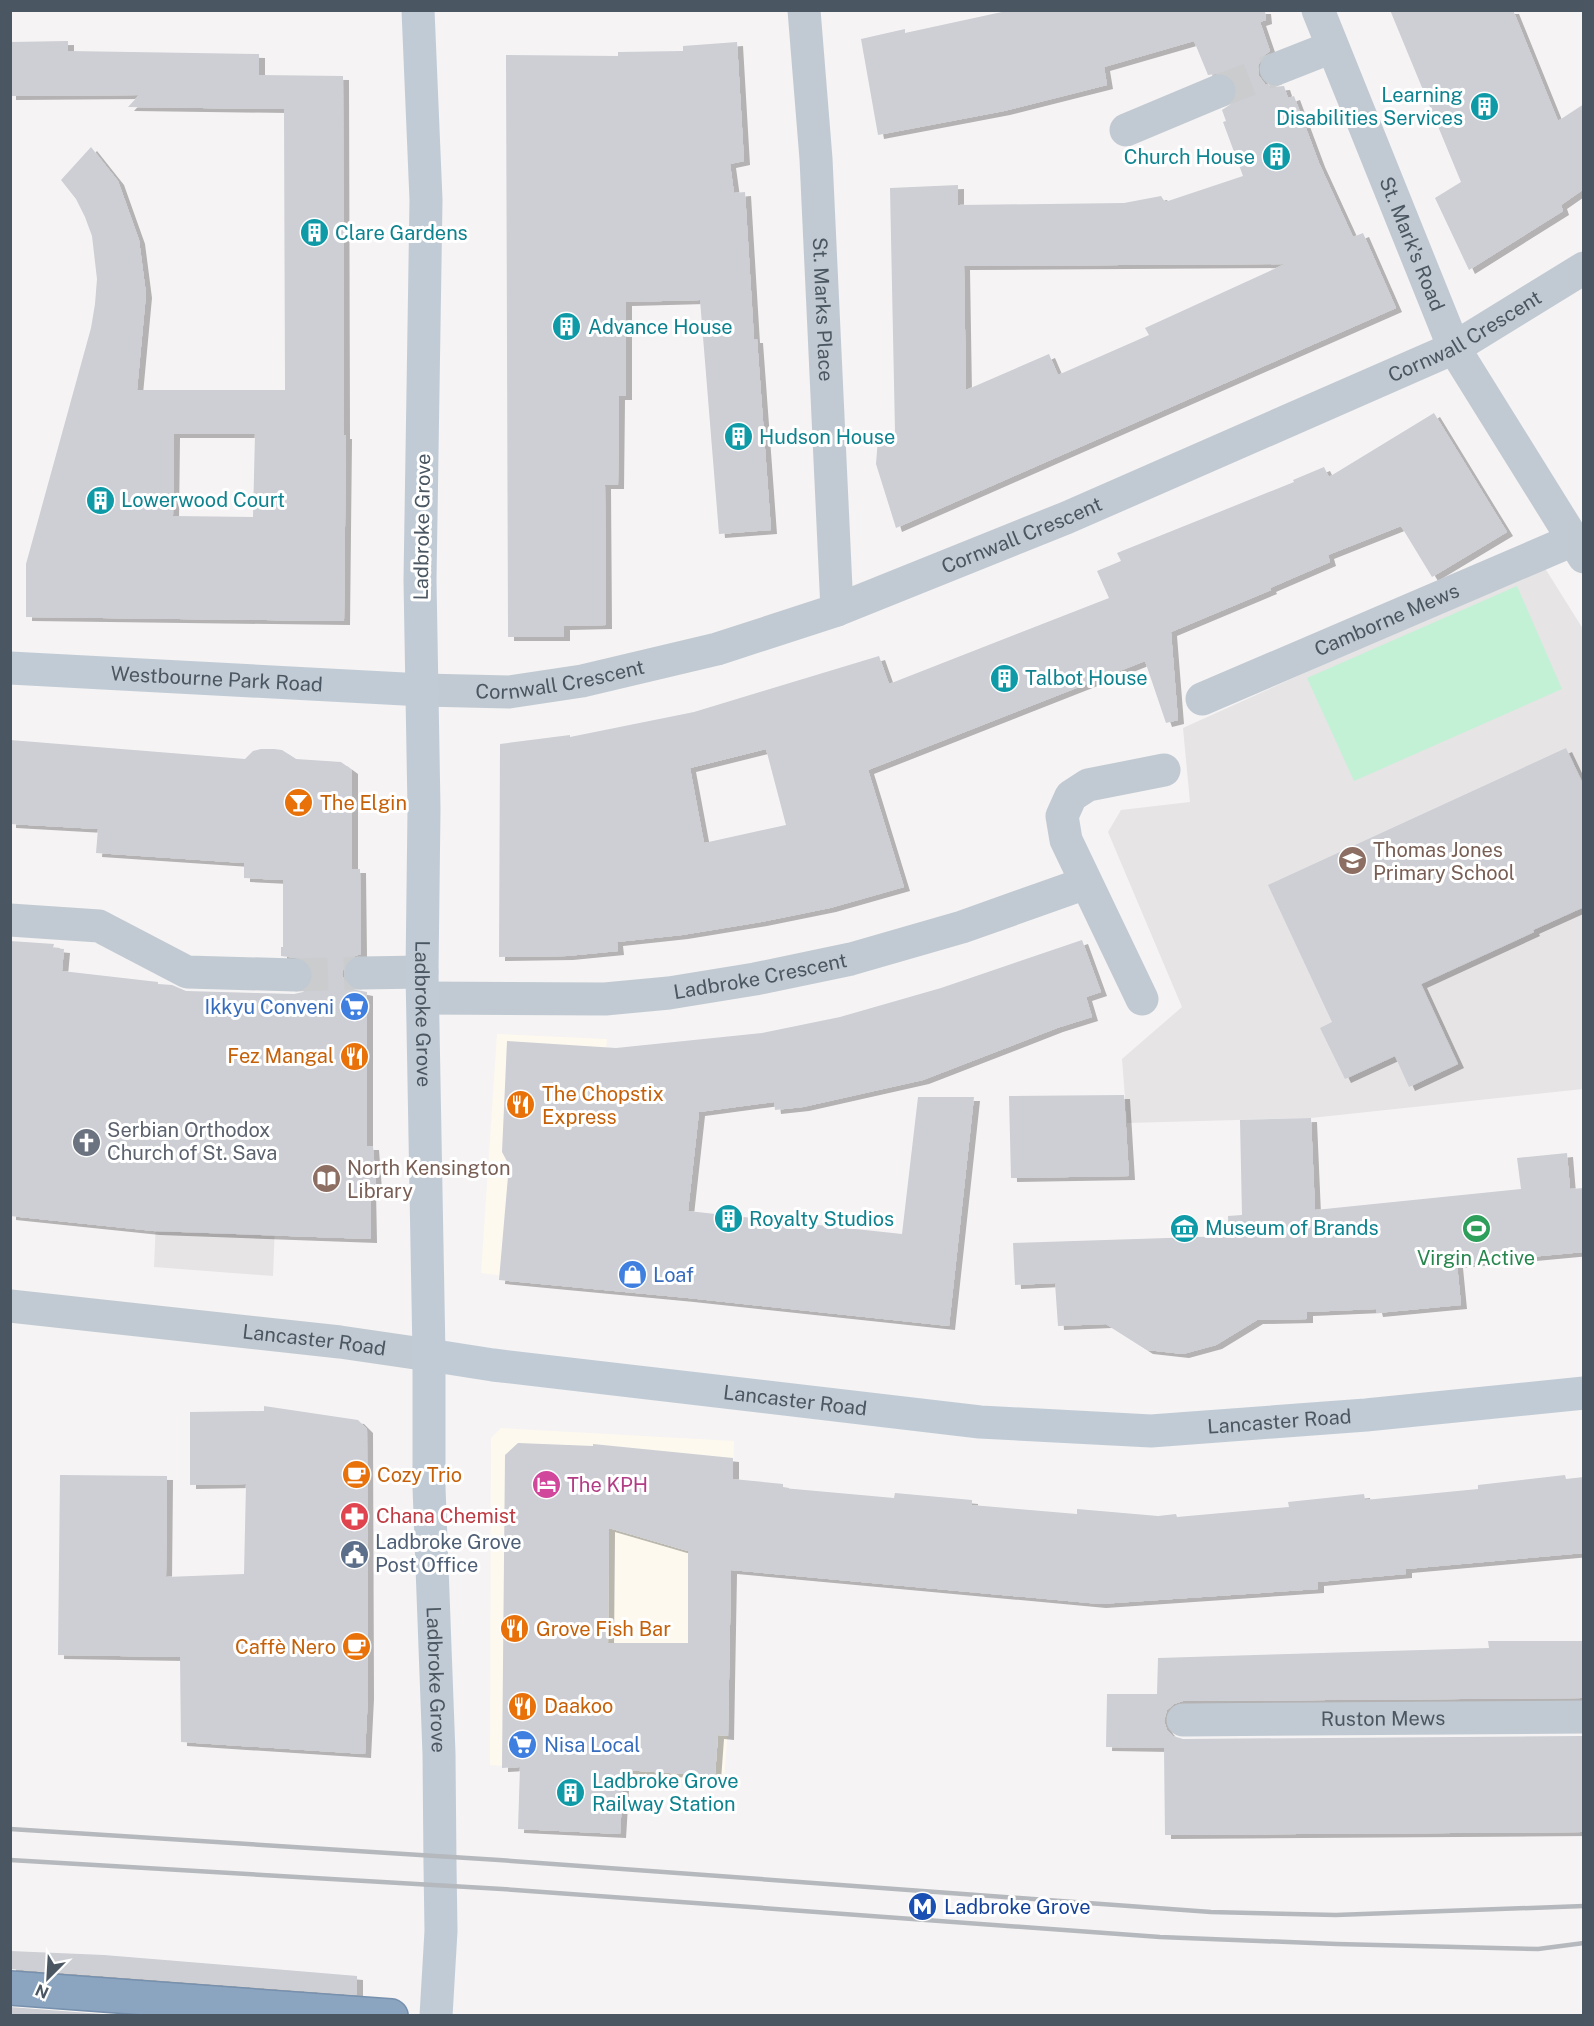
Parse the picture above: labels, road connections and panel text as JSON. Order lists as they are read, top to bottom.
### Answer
{
  "streets": {
    "main road": ["Ladbroke Grove", "Westbourne Park Road", "Lancaster Road"],
    "street": [
      "St. Mark's Road",
      "St. Marks Place",
      "Cornwall Crescent",
      "Camborne Mews",
      "Ladbroke Crescent",
      "Ruston Mews"
    ]
  },
  "crossings": [
    ["St. Mark's Road", "Cornwall Crescent"],
    ["St. Mark's Road", "Camborne Mews"],
    ["St. Marks Place", "Cornwall Crescent"],
    ["Cornwall Crescent", "Ladbroke Grove"],
    ["Cornwall Crescent", "Westbourne Park Road"],
    ["Ladbroke Grove", "Westbourne Park Road"],
    ["Ladbroke Grove", "Ladbroke Crescent"],
    ["Ladbroke Grove", "Lancaster Road"]
  ],
  "places": {
    "building": [
      "Learning Disabilities Services",
      "Church House",
      "Clare Gardens",
      "Advance House",
      "Hudson House",
      "Lowerwood Court",
      "Talbot House",
      "Royalty Studios",
      "Ladbroke Grove Railway Station"
    ],
    "bar": ["The Elgin"],
    "school or university": ["Thomas Jones Primary School"],
    "supermarket": ["Ikkyu Conveni", "Nisa Local"],
    "restaurant": [
      "Fez Mangal",
      "The Chopstix Express",
      "Grove Fish Bar",
      "Daakoo"
    ],
    "church": ["Serbian Orthodox Church of St. Sava"],
    "library": ["North Kensington Library"],
    "museum": ["Museum of Brands"],
    "sports": ["Virgin Active"],
    "shop": ["Loaf"],
    "cafe": ["Cozy Trio", "Caffè Nero"],
    "hotel": ["The KPH"],
    "pharmacy": ["Chana Chemist"],
    "public building": ["Ladbroke Grove Post Office"],
    "metro station": ["Ladbroke Grove"]
  },
  "north": "bottom left"
}
